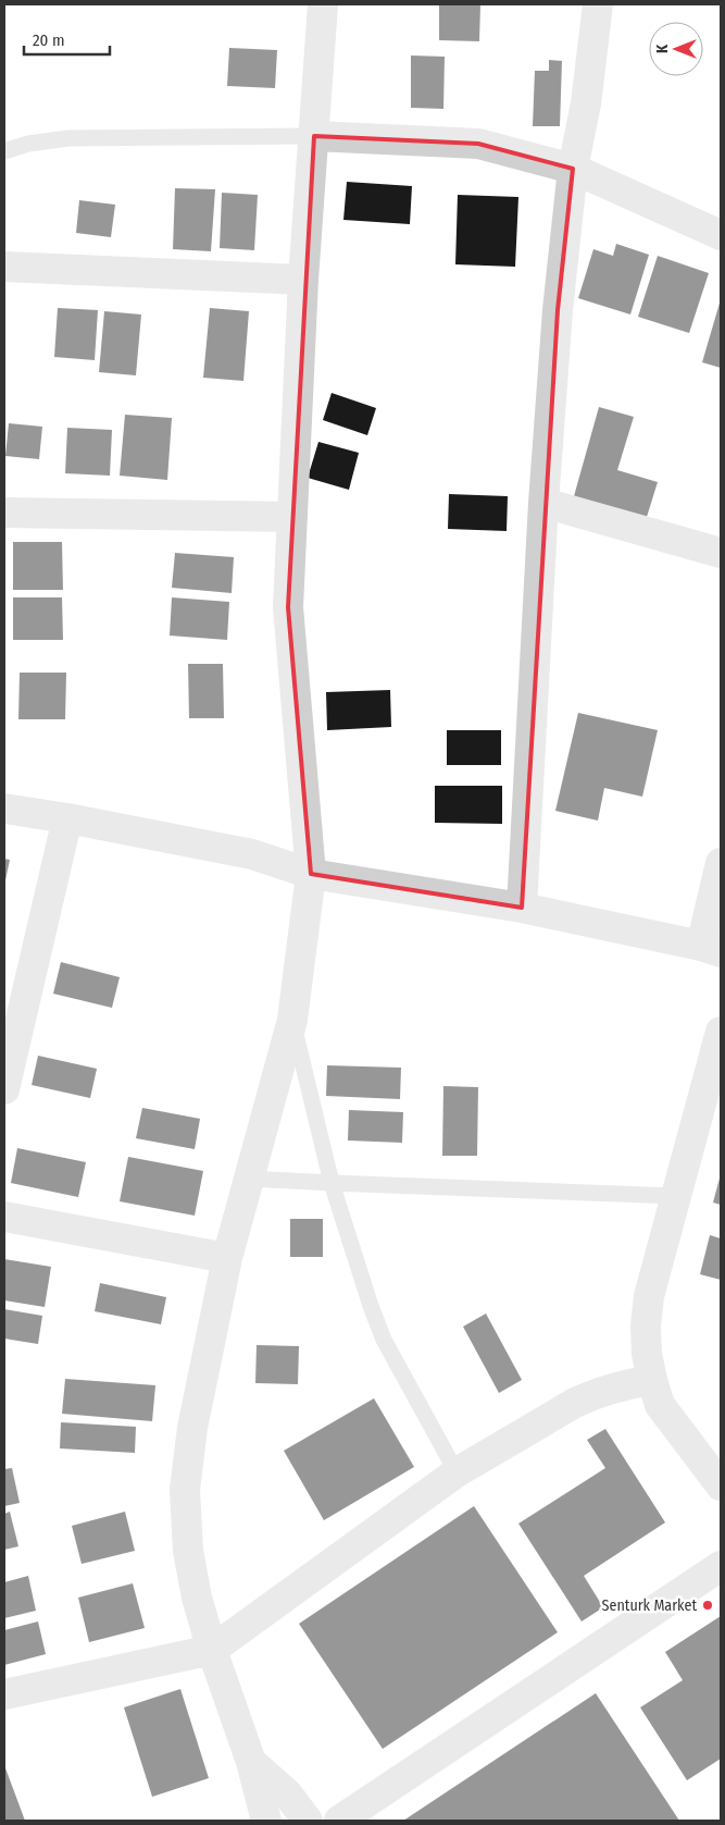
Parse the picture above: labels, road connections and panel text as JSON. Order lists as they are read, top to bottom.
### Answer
{
  "places": ["Senturk Market"],
  "scale_bar": "20 m",
  "north": "left"
}
